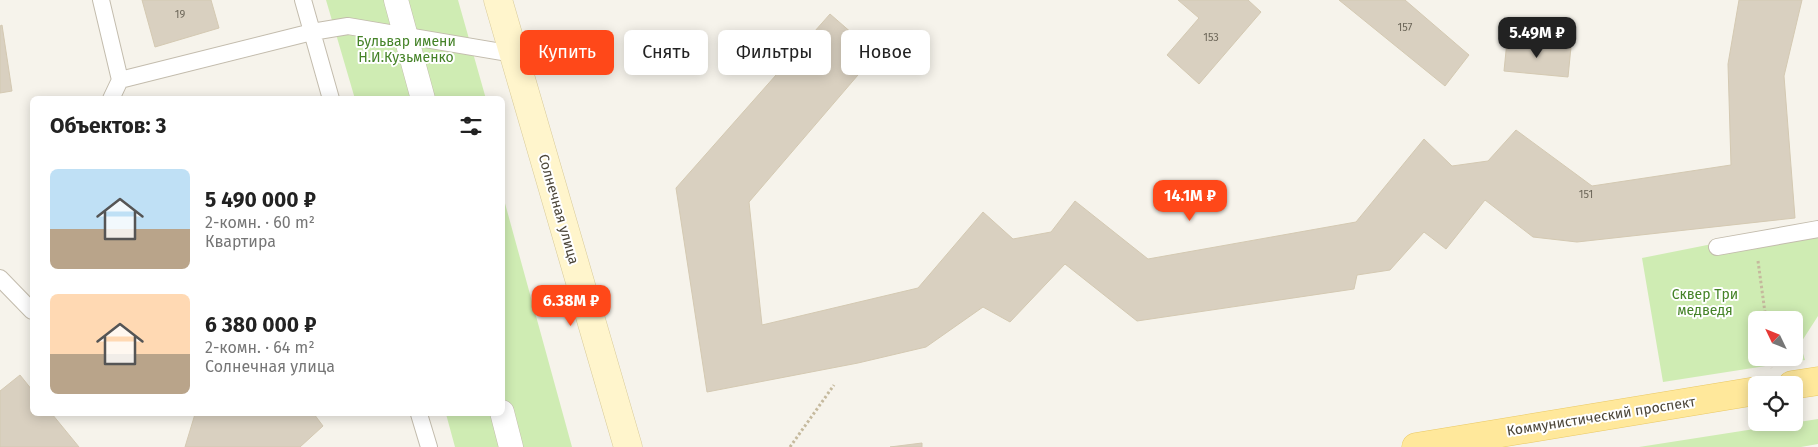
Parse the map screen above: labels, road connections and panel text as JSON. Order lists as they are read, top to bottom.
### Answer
{
  "streets": {
    "main road": ["Солнечная улица", "Коммунистический проспект"]
  },
  "parks": ["Бульвар имени Н.И.Кузьменко", "Сквер Три медведя"],
  "house_numbers": [
    "19",
    "157",
    "153",
    "151"
  ],
  "north": "top left",
  "page": {
    "price": ["5.49M ₽", "14.1M ₽", "6.38M ₽"],
    "chip": [
      "Купить",
      "Снять",
      "Фильтры",
      "Новое"
    ],
    "heading": "Объектов: 3",
    "list": [
      {
        "name": "5 490 000 ₽",
        "note": "2-комн. · 60 m² · Квартира"
      },
      {
        "name": "6 380 000 ₽",
        "note": "2-комн. · 64 m² · Солнечная улица"
      }
    ]
  }
}
